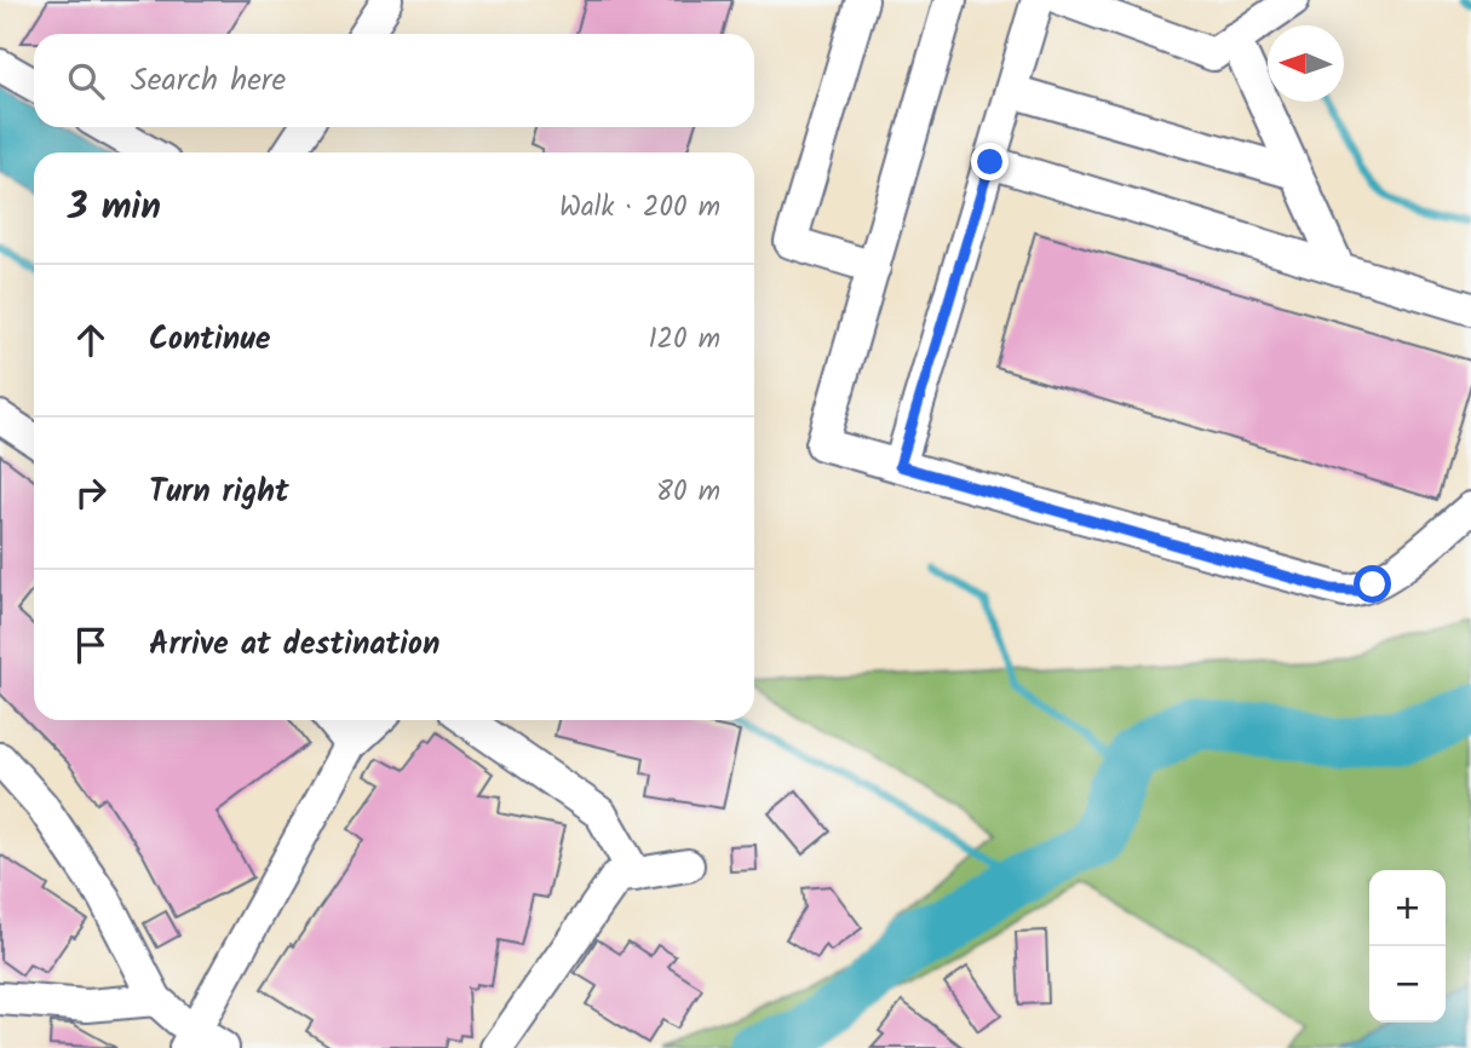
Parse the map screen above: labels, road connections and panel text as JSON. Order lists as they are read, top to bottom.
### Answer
{
  "north": "left",
  "page": {
    "search": "Search here",
    "heading": ["3 min", "Walk · 200 m"],
    "list": [
      ["Continue", "120 m"],
      ["Turn right", "80 m"],
      "Arrive at destination"
    ],
    "map_buttons": ["+", "−"]
  }
}
